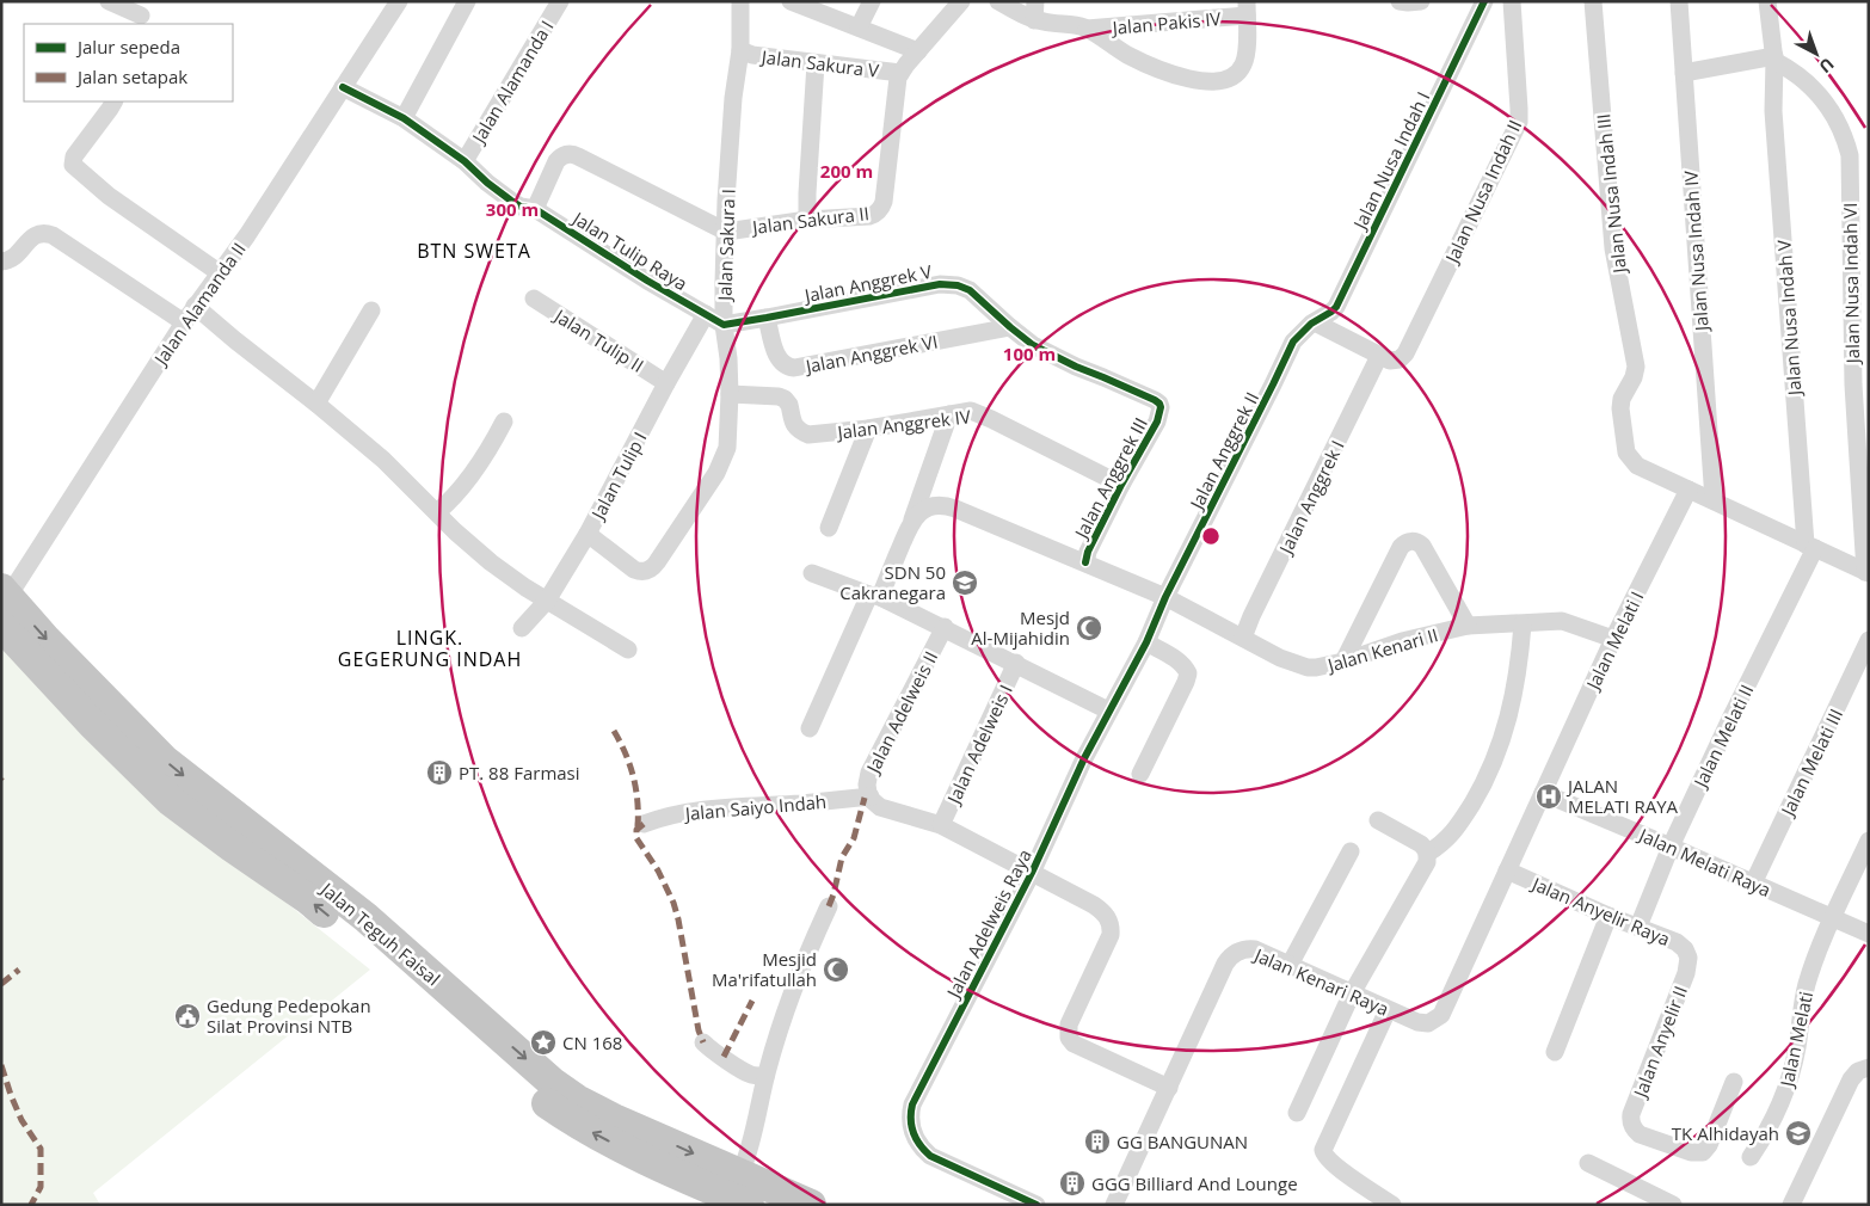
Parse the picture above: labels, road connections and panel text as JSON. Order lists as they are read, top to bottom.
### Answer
{
  "streets": {
    "highway": ["Jalan Teguh Faisal"],
    "street": [
      "Jalan Pakis IV",
      "Jalan Sakura V",
      "Jalan Alamanda I",
      "Jalan Nusa Indah I",
      "Jalan Nusa Indah II",
      "Jalan Nusa Indah III",
      "Jalan Sakura II",
      "Jalan Sakura I",
      "Jalan Tulip Raya",
      "Jalan Nusa Indah IV",
      "Jalan Anggrek V",
      "Jalan Nusa Indah VI",
      "Jalan Alamanda II",
      "Jalan Nusa Indah V",
      "Jalan Tulip II",
      "Jalan Anggrek VI",
      "Jalan Anggrek IV",
      "Jalan Anggrek II",
      "Jalan Tulip I",
      "Jalan Anggrek III",
      "Jalan Anggrek I",
      "Jalan Melati I",
      "Jalan Kenari II",
      "Jalan Adelweis II",
      "Jalan Melati II",
      "Jalan Adelweis I",
      "Jalan Melati III",
      "Jalan Saiyo Indah",
      "Jalan Melati Raya",
      "Jalan Anyelir Raya",
      "Jalan Adelweis Raya",
      "Jalan Kenari Raya",
      "Jalan Melati",
      "Jalan Anyelir II"
    ]
  },
  "crossings": [
    ["Jalan Sakura V", "Jalan Sakura II"],
    ["Jalan Sakura V", "Jalan Sakura I"],
    ["Jalan Alamanda I", "Jalan Tulip Raya"],
    ["Jalan Nusa Indah I", "Jalan Anggrek II"],
    ["Jalan Nusa Indah II", "Jalan Anggrek I"],
    ["Jalan Nusa Indah III", "Jalan Melati I"],
    ["Jalan Sakura II", "Jalan Sakura I"],
    ["Jalan Sakura I", "Jalan Tulip Raya"],
    ["Jalan Sakura I", "Jalan Anggrek V"],
    ["Jalan Sakura I", "Jalan Anggrek IV"],
    ["Jalan Sakura I", "Jalan Tulip I"],
    ["Jalan Tulip Raya", "Jalan Anggrek V"],
    ["Jalan Tulip Raya", "Jalan Alamanda II"],
    ["Jalan Tulip Raya", "Jalan Tulip I"],
    ["Jalan Anggrek V", "Jalan Anggrek VI"],
    ["Jalan Anggrek V", "Jalan Anggrek III"],
    ["Jalan Nusa Indah VI", "Jalan Nusa Indah V"],
    ["Jalan Alamanda II", "Jalan Teguh Faisal"],
    ["Jalan Nusa Indah V", "Jalan Melati II"],
    ["Jalan Tulip II", "Jalan Tulip I"],
    ["Jalan Anggrek IV", "Jalan Anggrek III"],
    ["Jalan Anggrek II", "Jalan Kenari II"],
    ["Jalan Anggrek II", "Jalan Adelweis Raya"],
    ["Jalan Anggrek III", "Jalan Kenari II"],
    ["Jalan Anggrek I", "Jalan Kenari II"],
    ["Jalan Melati I", "Jalan Kenari II"],
    ["Jalan Melati I", "Jalan Melati Raya"],
    ["Jalan Melati I", "Jalan Kenari Raya"],
    ["Jalan Kenari II", "Jalan Adelweis Raya"],
    ["Jalan Adelweis II", "Jalan Adelweis I"],
    ["Jalan Adelweis II", "Jalan Saiyo Indah"],
    ["Jalan Adelweis II", "Jalan Adelweis Raya"],
    ["Jalan Adelweis II", "Jalan Kenari Raya"],
    ["Jalan Melati II", "Jalan Melati Raya"],
    ["Jalan Melati II", "Jalan Anyelir Raya"],
    ["Jalan Melati III", "Jalan Melati Raya"],
    ["Jalan Melati Raya", "Jalan Kenari Raya"],
    ["Jalan Melati Raya", "Jalan Melati"],
    ["Jalan Anyelir Raya", "Jalan Kenari Raya"],
    ["Jalan Anyelir Raya", "Jalan Anyelir II"]
  ],
  "districts": ["BTN SWETA", "LINGK. GEGERUNG INDAH"],
  "places": {
    "school or university": ["SDN 50 Cakranegara", "TK Alhidayah"],
    "mosque": ["Mesjd Al-Mijahidin", "Mesjid Ma'rifatullah"],
    "building": ["PT. 88 Farmasi", "GG BANGUNAN", "GGG Billiard And Lounge"],
    "hospital": ["JALAN MELATI RAYA"],
    "public building": ["Gedung Pedepokan Silat Provinsi NTB"],
    "place": ["CN 168"]
  },
  "legend": ["Jalur sepeda", "Jalan setapak"],
  "north": "bottom right",
  "rings": ["200 m", "300 m", "100 m"]
}
